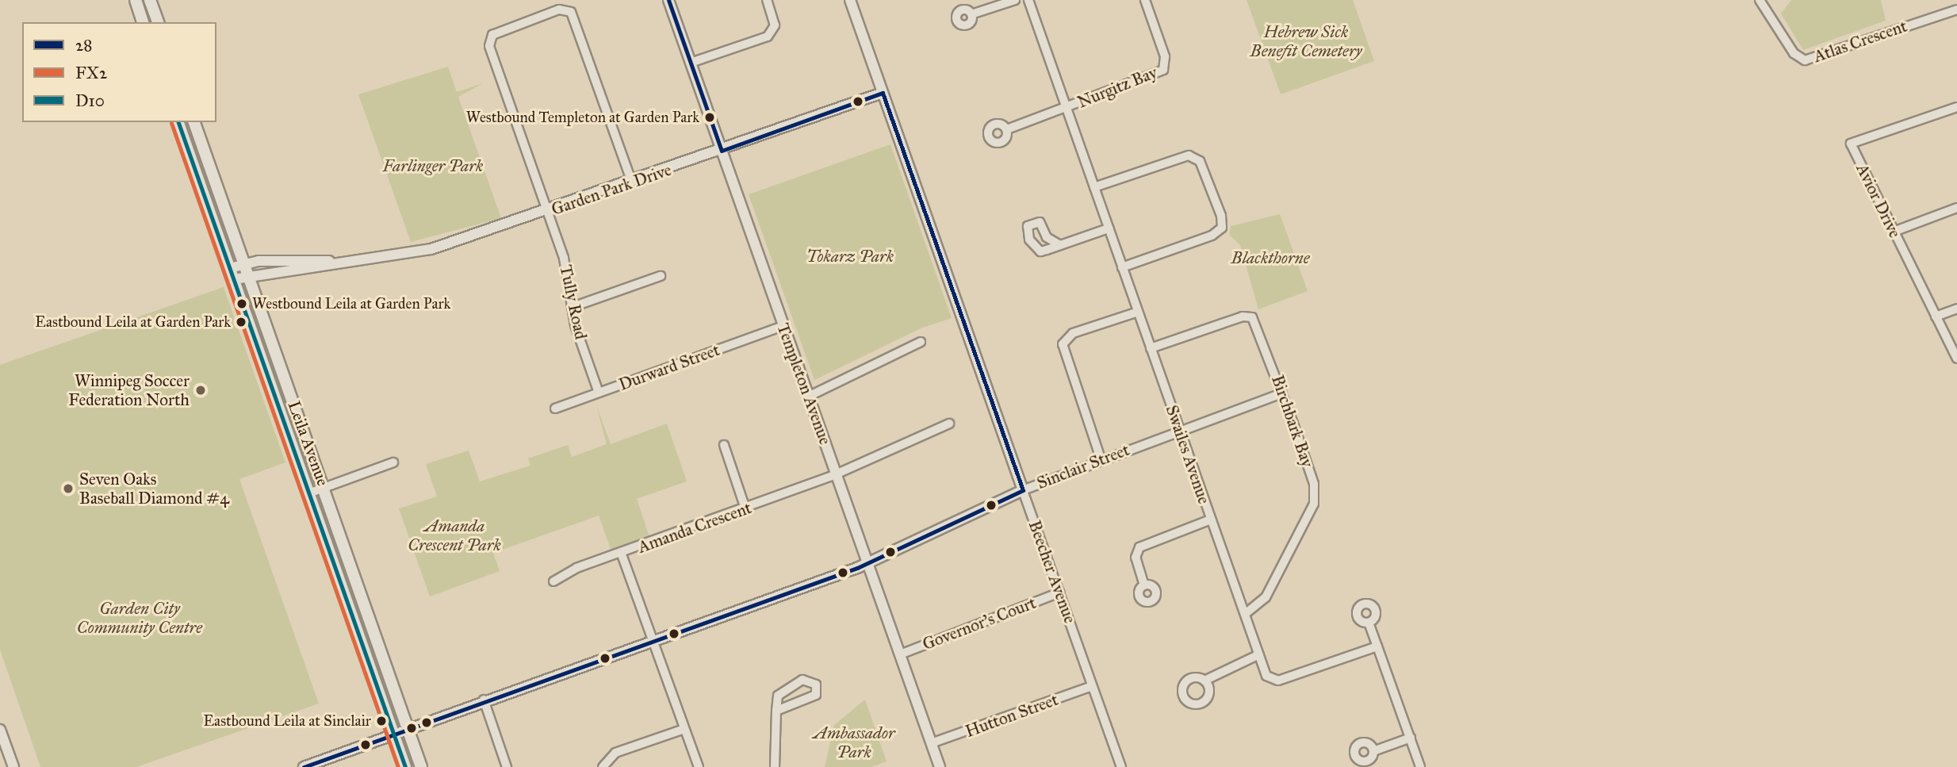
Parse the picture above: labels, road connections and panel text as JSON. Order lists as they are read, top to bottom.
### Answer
{
  "streets": {
    "main road": ["Leila Avenue"],
    "street": [
      "Atlas Crescent",
      "Nurgitz Bay",
      "Garden Park Drive",
      "Avior Drive",
      "Tully Road",
      "Durward Street",
      "Templeton Avenue",
      "Birchbark Bay",
      "Swailes Avenue",
      "Sinclair Street",
      "Amanda Crescent",
      "Beecher Avenue",
      "Governor's Court",
      "Hutton Street"
    ]
  },
  "crossings": [
    ["Nurgitz Bay", "Swailes Avenue"],
    ["Garden Park Drive", "Tully Road"],
    ["Garden Park Drive", "Templeton Avenue"],
    ["Garden Park Drive", "Leila Avenue"],
    ["Garden Park Drive", "Beecher Avenue"],
    ["Tully Road", "Durward Street"],
    ["Durward Street", "Templeton Avenue"],
    ["Templeton Avenue", "Sinclair Street"],
    ["Templeton Avenue", "Amanda Crescent"],
    ["Templeton Avenue", "Governor's Court"],
    ["Templeton Avenue", "Hutton Street"],
    ["Birchbark Bay", "Swailes Avenue"],
    ["Birchbark Bay", "Sinclair Street"],
    ["Leila Avenue", "Sinclair Street"],
    ["Swailes Avenue", "Sinclair Street"],
    ["Sinclair Street", "Beecher Avenue"],
    ["Beecher Avenue", "Governor's Court"],
    ["Beecher Avenue", "Hutton Street"]
  ],
  "parks": [
    "Hebrew Sick Benefit Cemetery",
    "Farlinger Park",
    "Tokarz Park",
    "Blackthorne",
    "Amanda Crescent Park",
    "Garden City Community Centre",
    "Ambassador Park"
  ],
  "places": [
    "Westbound Templeton at Garden Park",
    "Westbound Leila at Garden Park",
    "Eastbound Leila at Garden Park",
    "Winnipeg Soccer Federation North",
    "Seven Oaks Baseball Diamond #4",
    "Eastbound Leila at Sinclair"
  ],
  "lines": ["transit line 28", "transit line D10", "transit line FX2"],
  "legend": ["28", "FX2", "D10"]
}
